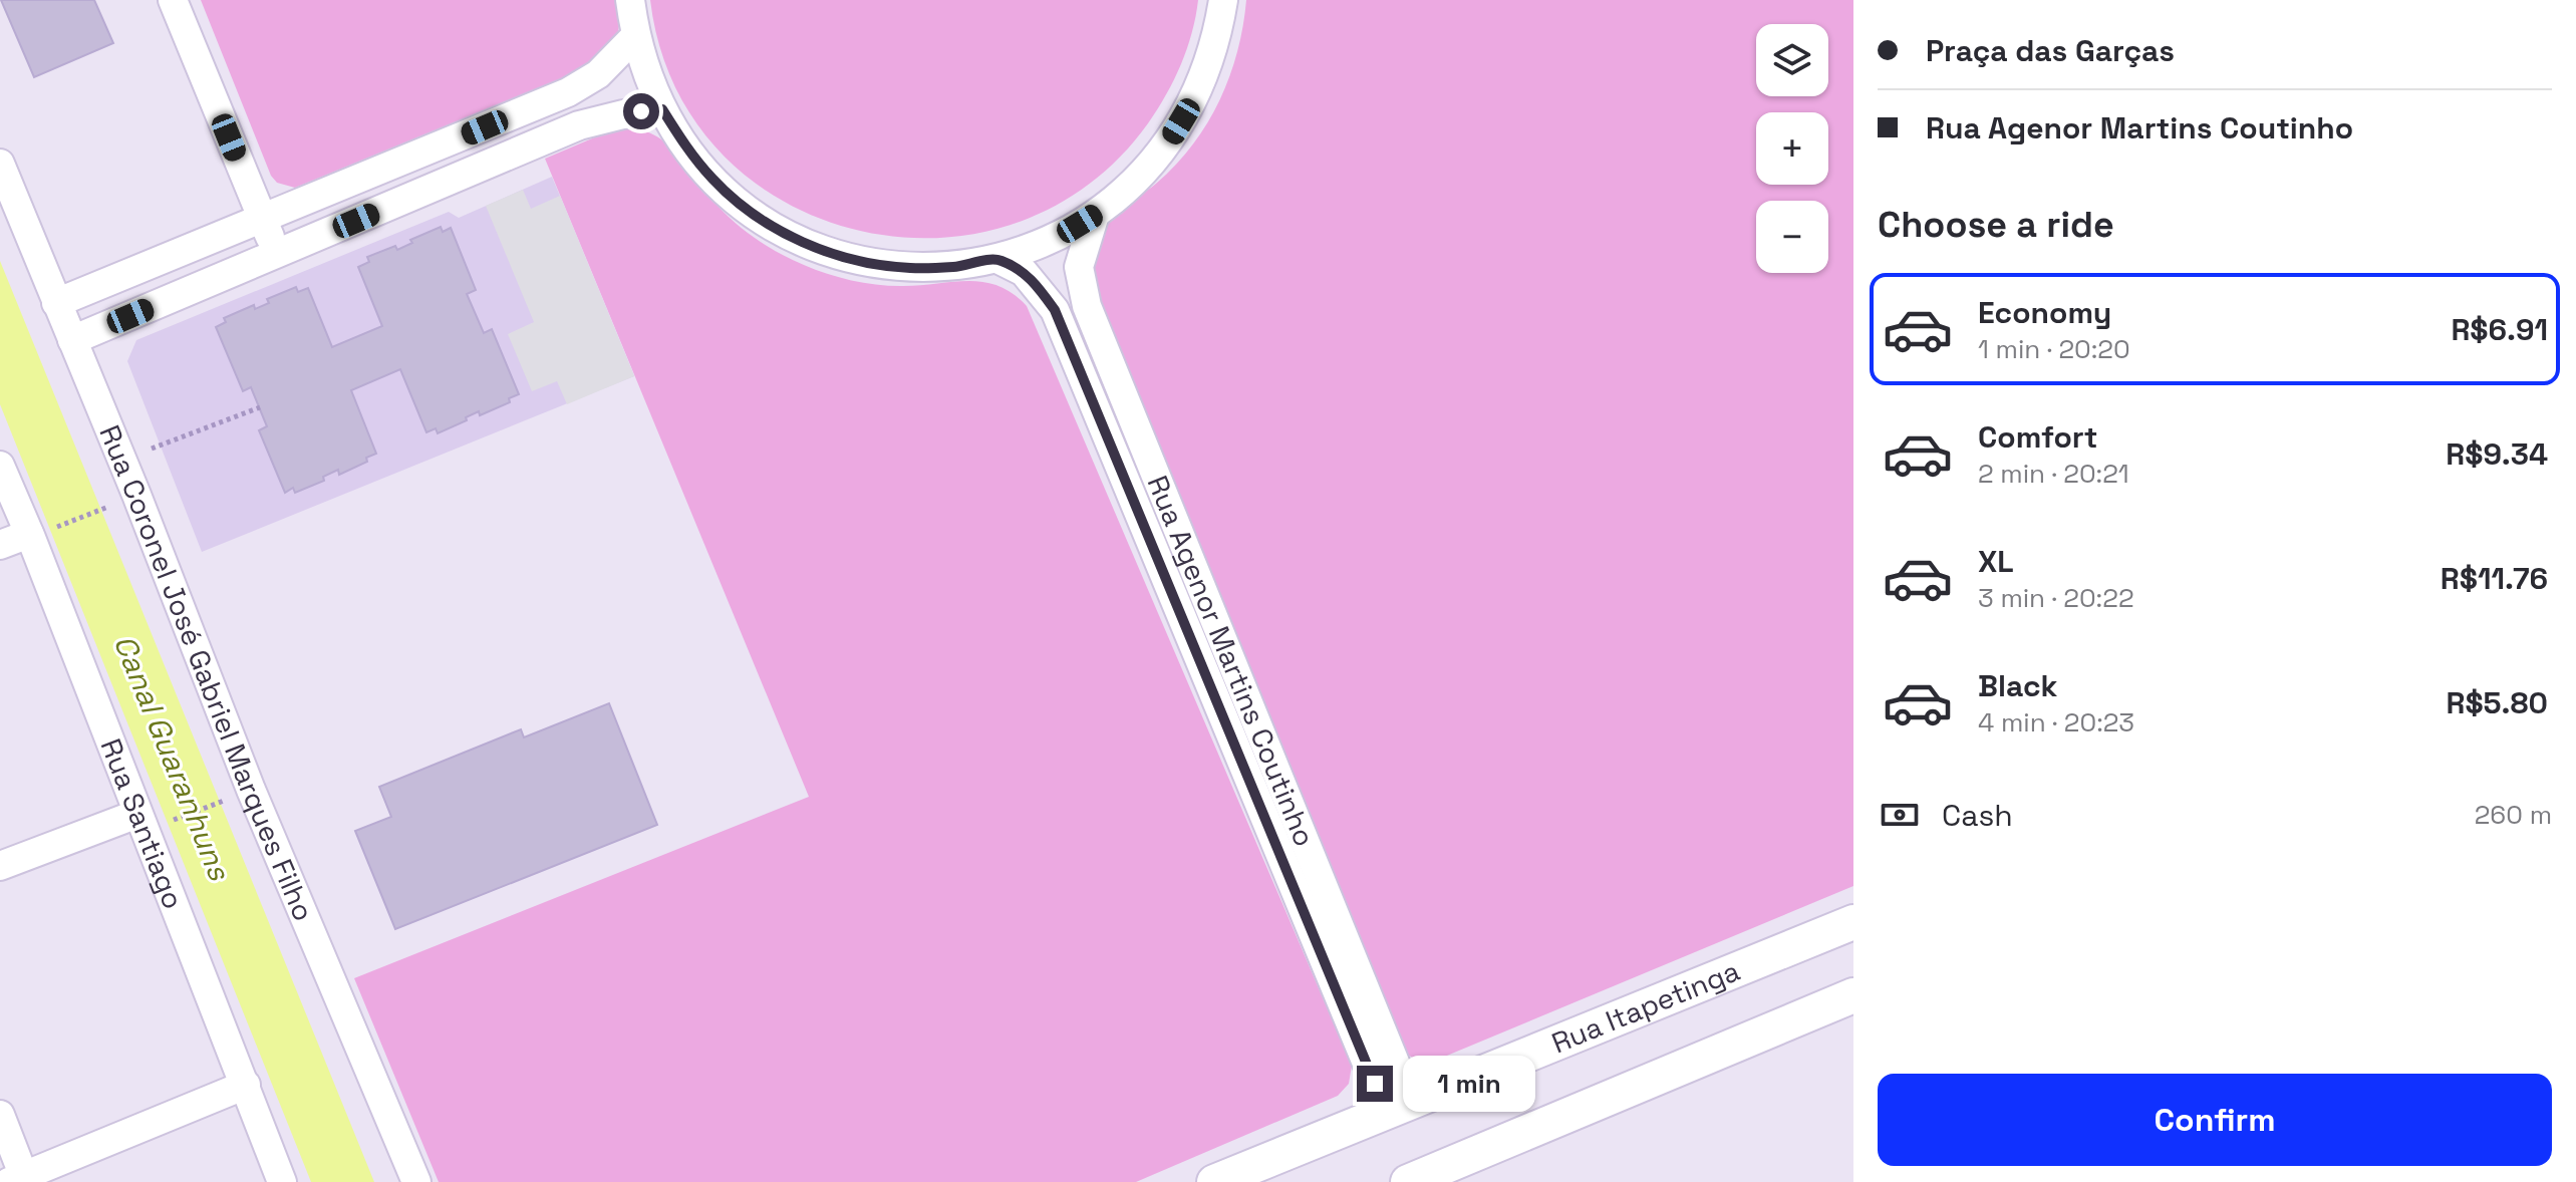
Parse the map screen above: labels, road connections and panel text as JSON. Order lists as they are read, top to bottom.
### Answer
{
  "streets": {
    "street": [
      "Rua Agenor Martins Coutinho",
      "Rua Coronel José Gabriel Marques Filho",
      "Rua Santiago",
      "Rua Itapetinga"
    ]
  },
  "crossings": [
    ["Rua Agenor Martins Coutinho", "Rua Itapetinga"]
  ],
  "water": ["Canal Guaranhuns"],
  "page": {
    "banner": ["Praça das Garças", "Rua Agenor Martins Coutinho"],
    "map_buttons": ["+", "−"],
    "heading": "Choose a ride",
    "list": [
      {
        "name": "Economy",
        "note": "1 min · 20:20",
        "value": "R$6.91"
      },
      {
        "name": "Comfort",
        "note": "2 min · 20:21",
        "value": "R$9.34"
      },
      {
        "name": "XL",
        "note": "3 min · 20:22",
        "value": "R$11.76"
      },
      {
        "name": "Black",
        "note": "4 min · 20:23",
        "value": "R$5.80"
      }
    ],
    "pay": ["Cash", "260 m"],
    "bubble": "1 min",
    "buttons": "Confirm"
  }
}
